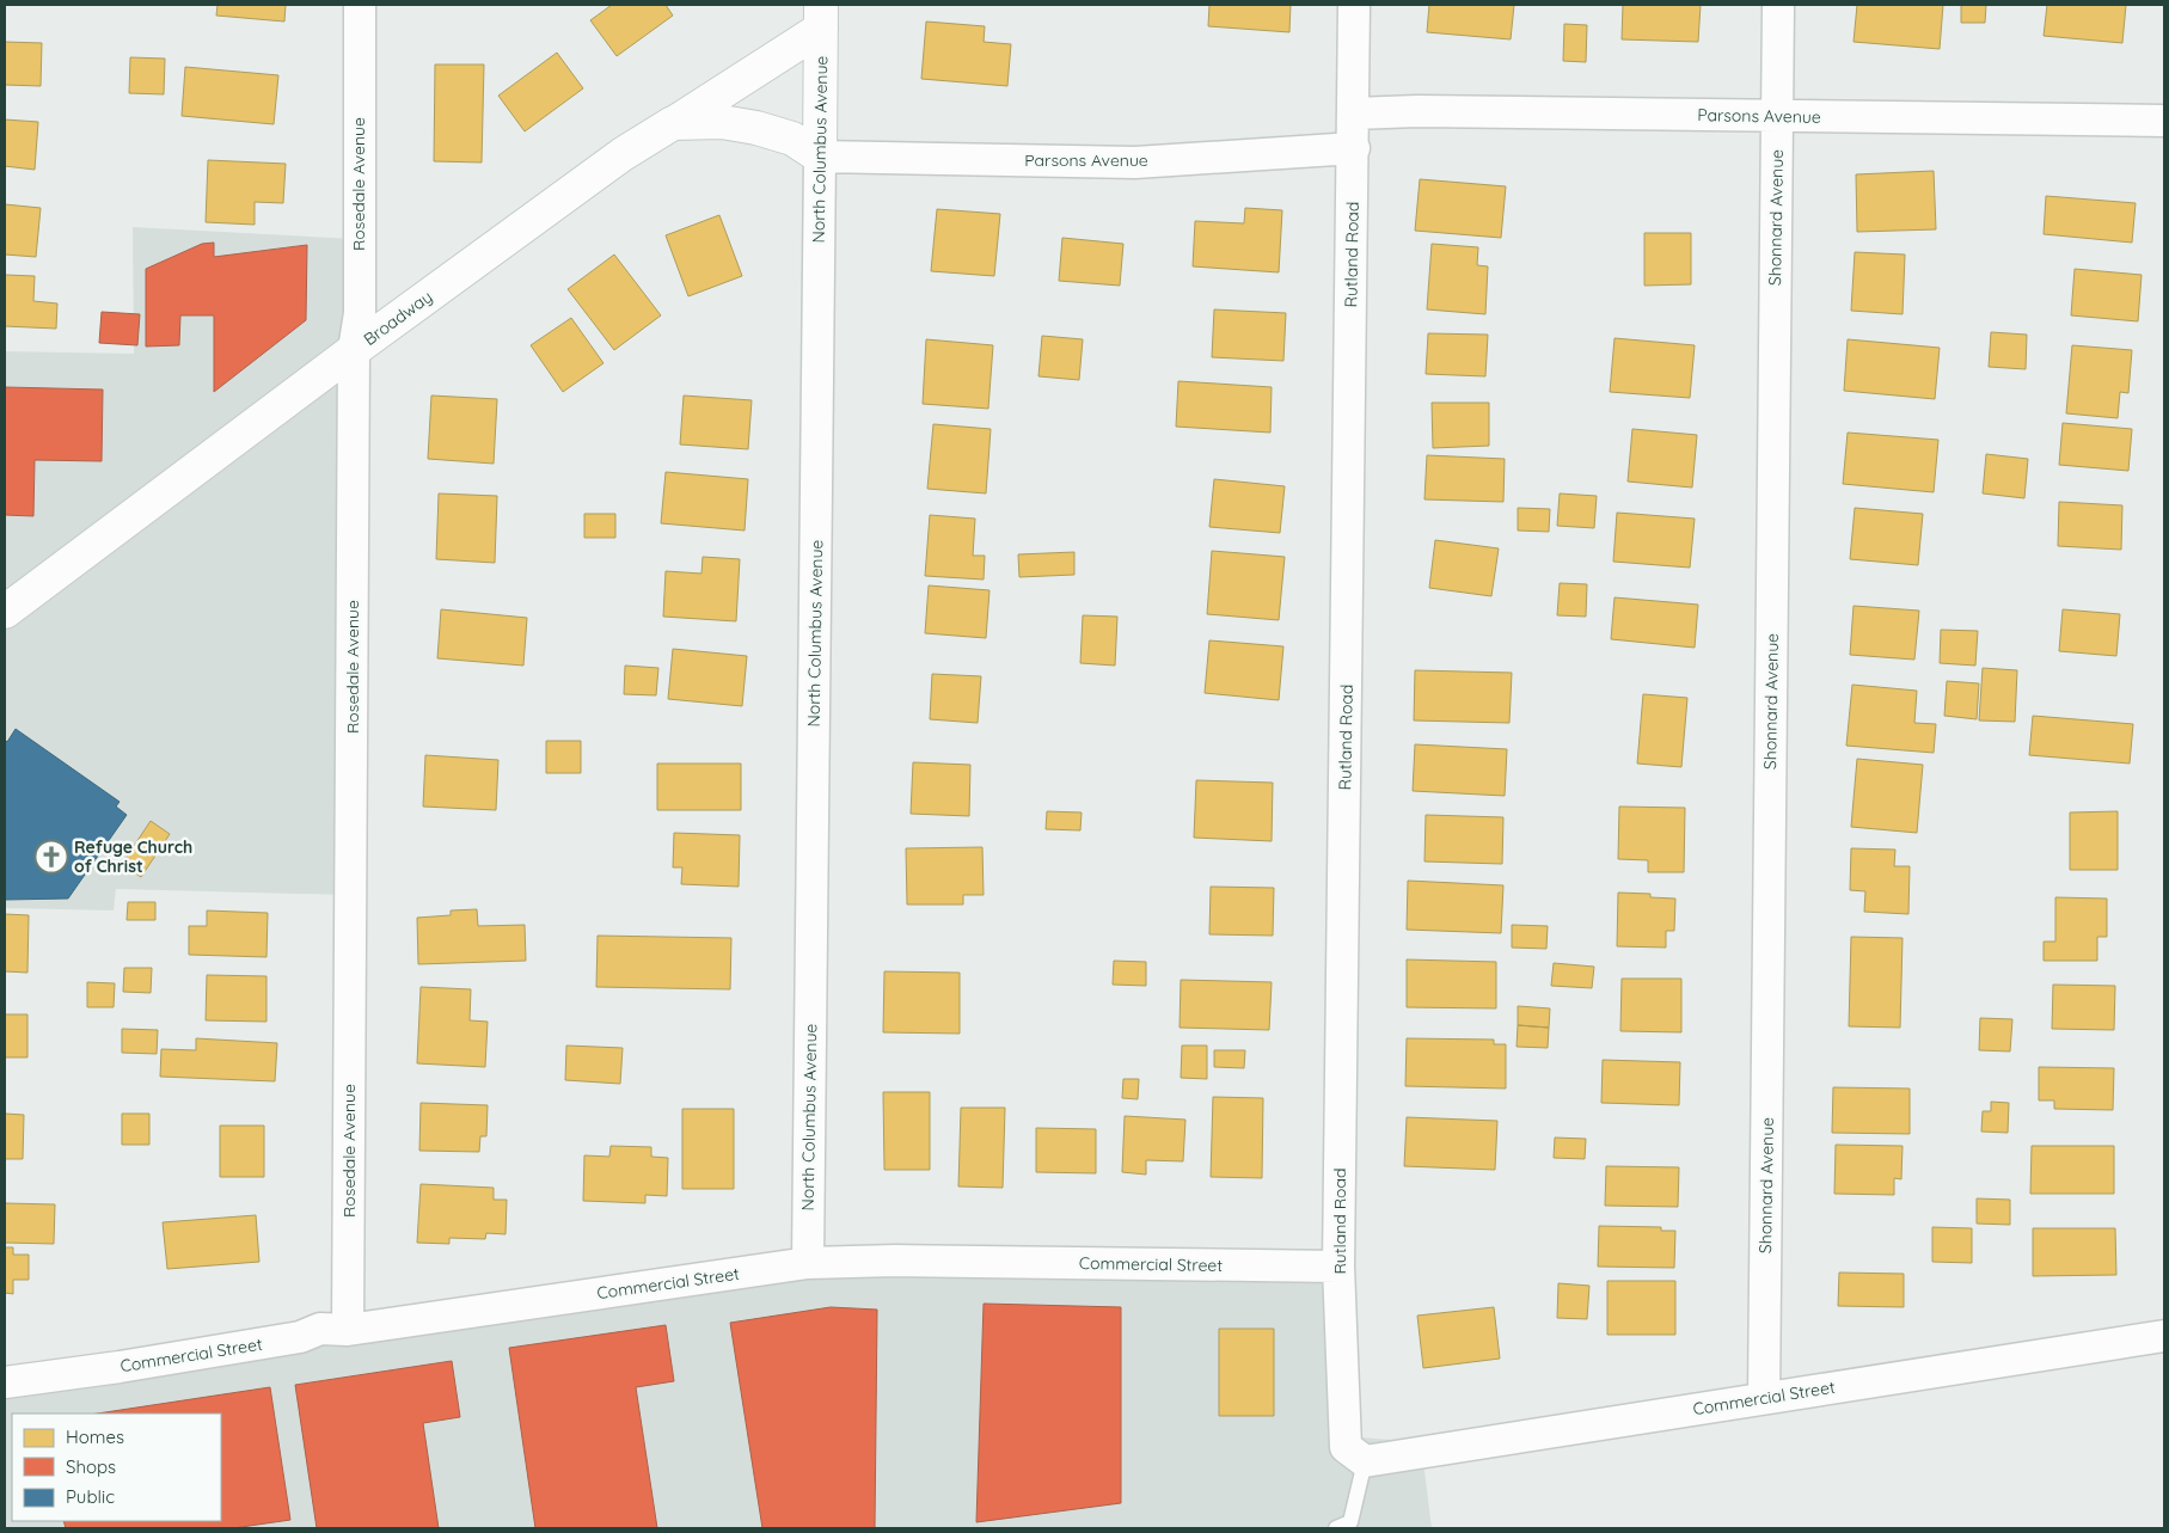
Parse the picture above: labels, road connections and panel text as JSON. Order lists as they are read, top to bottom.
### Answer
{
  "streets": {
    "street": [
      "Parsons Avenue",
      "North Columbus Avenue",
      "Rosedale Avenue",
      "Shonnard Avenue",
      "Rutland Road",
      "Broadway",
      "Commercial Street"
    ]
  },
  "crossings": [
    ["Parsons Avenue", "North Columbus Avenue"],
    ["Parsons Avenue", "Shonnard Avenue"],
    ["Parsons Avenue", "Rutland Road"],
    ["Parsons Avenue", "Broadway"],
    ["North Columbus Avenue", "Broadway"],
    ["North Columbus Avenue", "Commercial Street"],
    ["Rosedale Avenue", "Broadway"],
    ["Rosedale Avenue", "Commercial Street"],
    ["Shonnard Avenue", "Commercial Street"],
    ["Rutland Road", "Commercial Street"]
  ],
  "places": {
    "church": ["Refuge Church of Christ"]
  },
  "legend": ["Homes", "Shops", "Public"]
}
